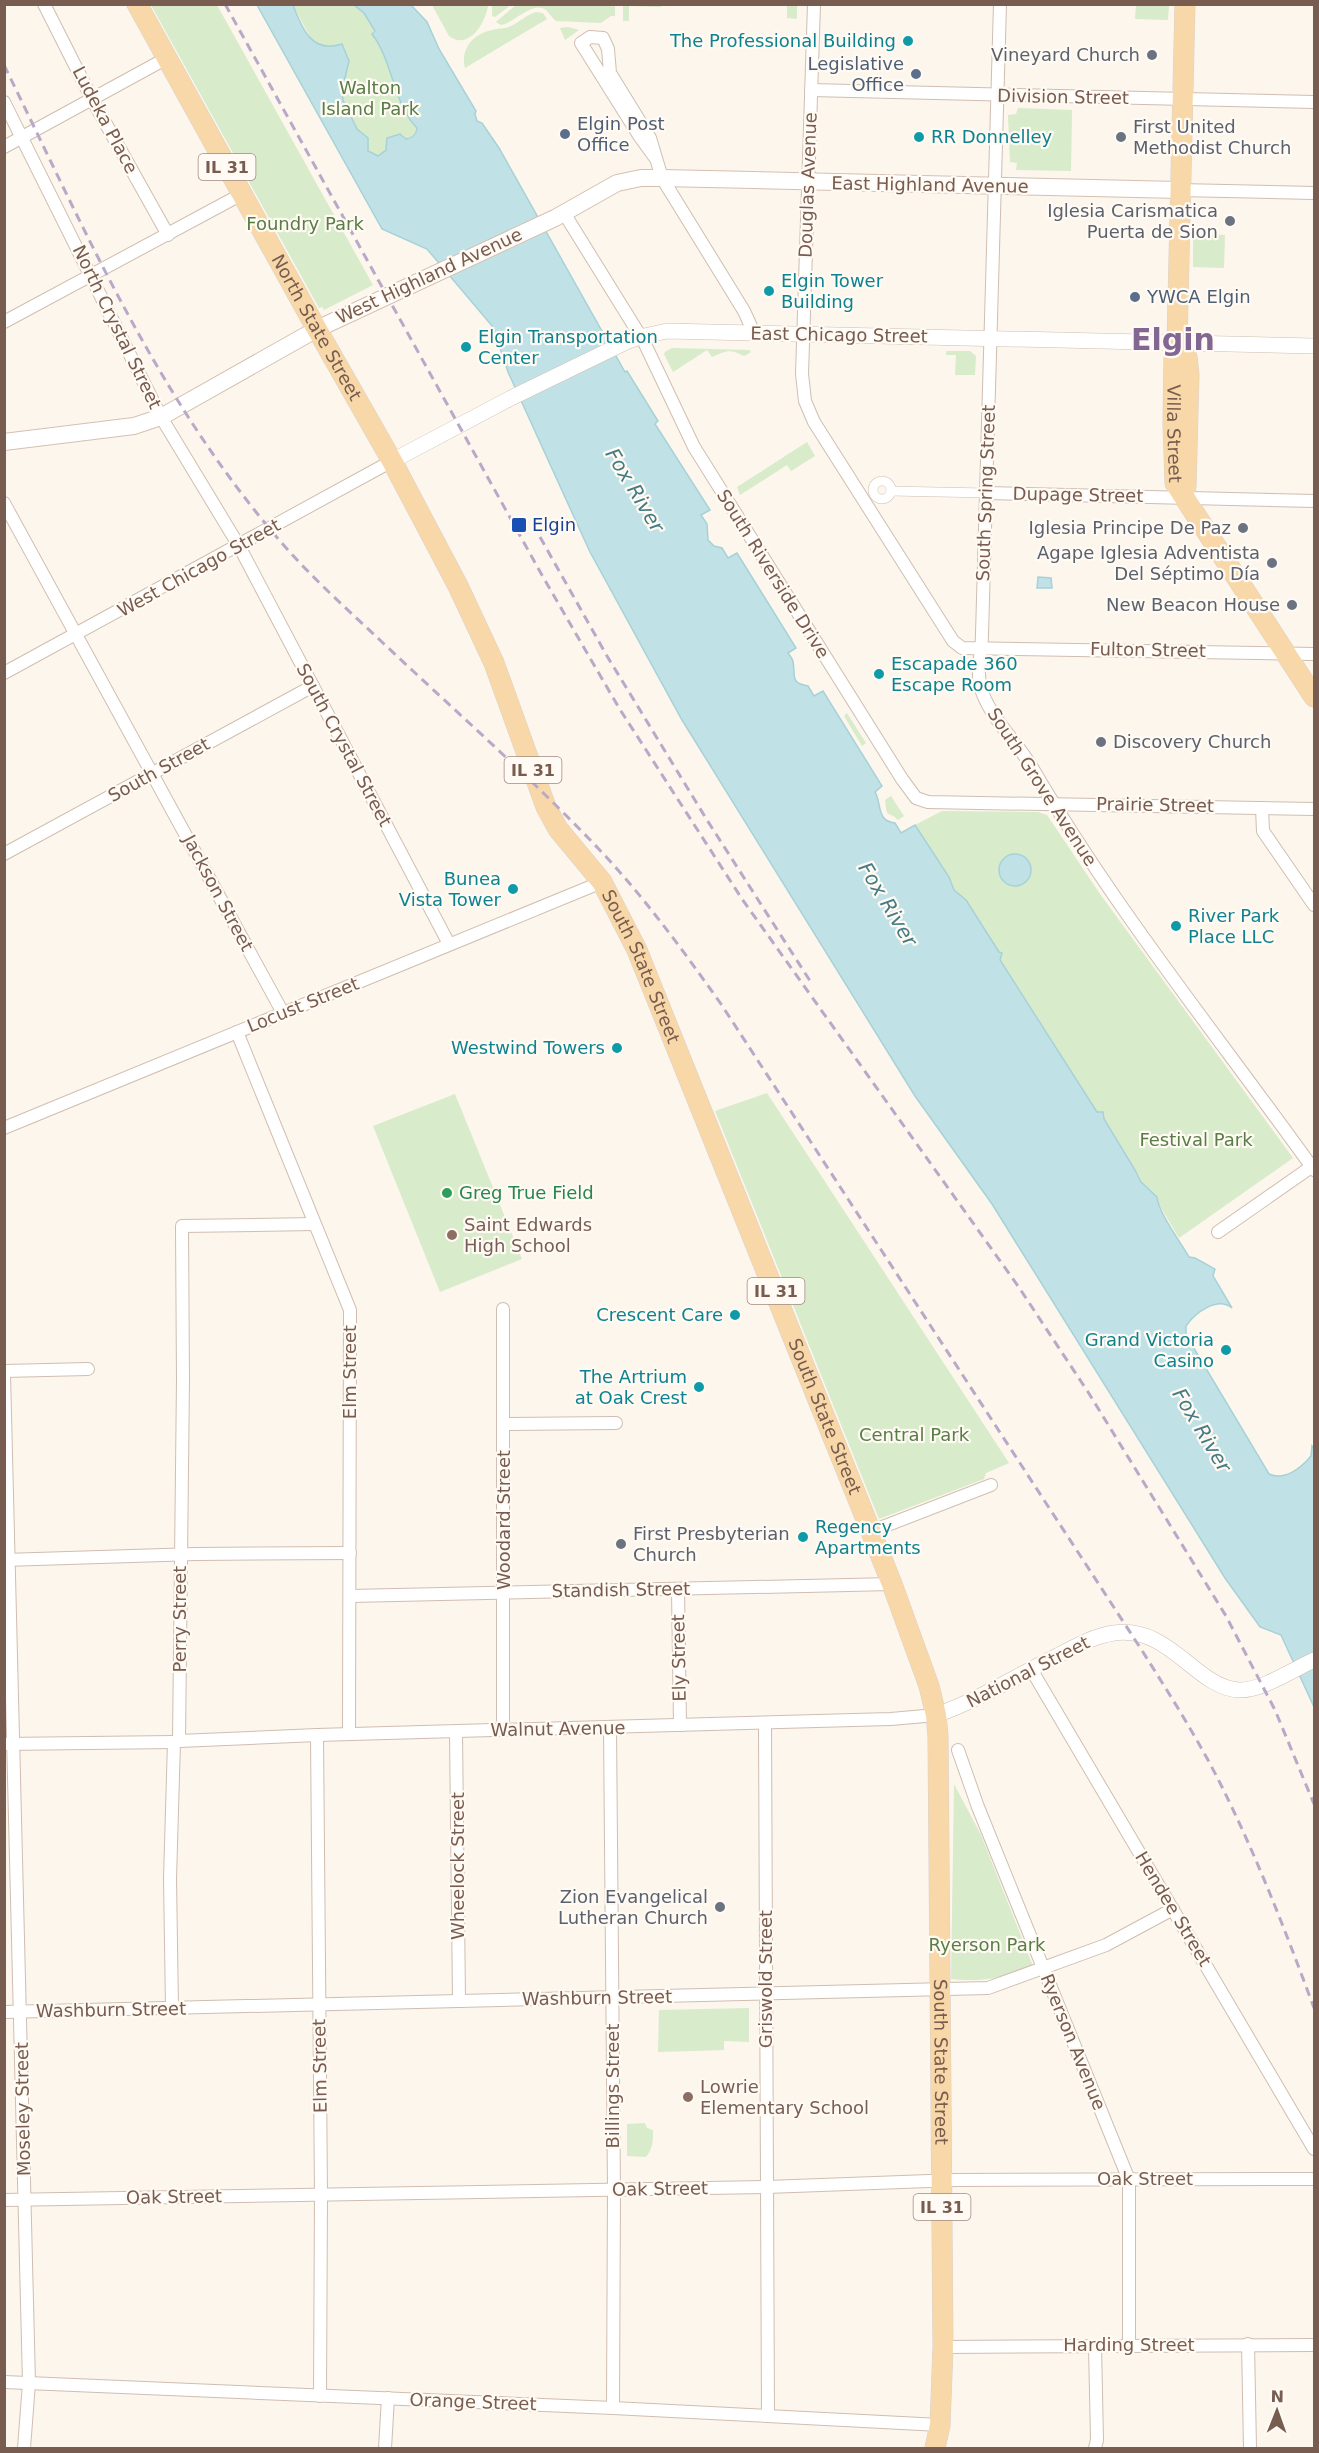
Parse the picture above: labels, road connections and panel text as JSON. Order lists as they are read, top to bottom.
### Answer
{
  "streets": {
    "main road": [
      "IL 31",
      "East Highland Avenue",
      "West Highland Avenue",
      "North State Street",
      "Villa Street",
      "South State Street"
    ],
    "street": [
      "Division Street",
      "Ludeka Place",
      "Douglas Avenue",
      "North Crystal Street",
      "East Chicago Street",
      "South Spring Street",
      "Dupage Street",
      "West Chicago Street",
      "South Riverside Drive",
      "Fulton Street",
      "South Crystal Street",
      "South Street",
      "South Grove Avenue",
      "Prairie Street",
      "Jackson Street",
      "Locust Street",
      "Elm Street",
      "Woodard Street",
      "Standish Street",
      "Perry Street",
      "Ely Street",
      "National Street",
      "Walnut Avenue",
      "Wheelock Street",
      "Hendee Street",
      "Griswold Street",
      "Washburn Street",
      "Ryerson Avenue",
      "Billings Street",
      "Moseley Street",
      "Oak Street",
      "Harding Street",
      "Orange Street"
    ]
  },
  "crossings": [
    ["Division Street", "Douglas Avenue"],
    ["Division Street", "Villa Street"],
    ["Division Street", "South Spring Street"],
    ["Douglas Avenue", "East Highland Avenue"],
    ["Douglas Avenue", "East Chicago Street"],
    ["East Highland Avenue", "West Highland Avenue"],
    ["East Highland Avenue", "Villa Street"],
    ["East Highland Avenue", "South Spring Street"],
    ["East Highland Avenue", "South Riverside Drive"],
    ["West Highland Avenue", "North Crystal Street"],
    ["West Highland Avenue", "North State Street"],
    ["West Highland Avenue", "South Riverside Drive"],
    ["North Crystal Street", "West Chicago Street"],
    ["North Crystal Street", "South Crystal Street"],
    ["North State Street", "East Chicago Street"],
    ["North State Street", "West Chicago Street"],
    ["North State Street", "South State Street"],
    ["East Chicago Street", "Villa Street"],
    ["East Chicago Street", "South Spring Street"],
    ["East Chicago Street", "West Chicago Street"],
    ["East Chicago Street", "South Riverside Drive"],
    ["East Chicago Street", "South State Street"],
    ["Villa Street", "Dupage Street"],
    ["Villa Street", "Fulton Street"],
    ["South Spring Street", "Dupage Street"],
    ["South Spring Street", "Fulton Street"],
    ["South Spring Street", "South Grove Avenue"],
    ["West Chicago Street", "South Crystal Street"],
    ["West Chicago Street", "Jackson Street"],
    ["West Chicago Street", "South State Street"],
    ["South Riverside Drive", "Prairie Street"],
    ["Fulton Street", "South Grove Avenue"],
    ["South Crystal Street", "South Street"],
    ["South Crystal Street", "Locust Street"],
    ["South Street", "Jackson Street"],
    ["South Grove Avenue", "Prairie Street"],
    ["Jackson Street", "Locust Street"],
    ["South State Street", "Locust Street"],
    ["South State Street", "Standish Street"],
    ["South State Street", "National Street"],
    ["South State Street", "Walnut Avenue"],
    ["South State Street", "Washburn Street"],
    ["South State Street", "Oak Street"],
    ["South State Street", "Harding Street"],
    ["South State Street", "Orange Street"],
    ["Locust Street", "Elm Street"],
    ["Elm Street", "Standish Street"],
    ["Elm Street", "Perry Street"],
    ["Elm Street", "Walnut Avenue"],
    ["Elm Street", "Washburn Street"],
    ["Elm Street", "Oak Street"],
    ["Elm Street", "Orange Street"],
    ["Woodard Street", "Standish Street"],
    ["Woodard Street", "Walnut Avenue"],
    ["Standish Street", "Ely Street"],
    ["Perry Street", "Walnut Avenue"],
    ["Perry Street", "Washburn Street"],
    ["Ely Street", "Walnut Avenue"],
    ["National Street", "Walnut Avenue"],
    ["National Street", "Hendee Street"],
    ["Walnut Avenue", "Wheelock Street"],
    ["Walnut Avenue", "Griswold Street"],
    ["Walnut Avenue", "Billings Street"],
    ["Walnut Avenue", "Moseley Street"],
    ["Wheelock Street", "Washburn Street"],
    ["Hendee Street", "Washburn Street"],
    ["Griswold Street", "Washburn Street"],
    ["Griswold Street", "Oak Street"],
    ["Griswold Street", "Orange Street"],
    ["Washburn Street", "Ryerson Avenue"],
    ["Washburn Street", "Billings Street"],
    ["Washburn Street", "Moseley Street"],
    ["Ryerson Avenue", "Oak Street"],
    ["Ryerson Avenue", "Harding Street"],
    ["Billings Street", "Oak Street"],
    ["Billings Street", "Orange Street"],
    ["Moseley Street", "Oak Street"],
    ["Moseley Street", "Orange Street"]
  ],
  "districts": ["Elgin"],
  "water": ["Fox River"],
  "parks": [
    "Walton Island Park",
    "Foundry Park",
    "Festival Park",
    "Central Park",
    "Ryerson Park"
  ],
  "places": {
    "other": [
      "The Professional Building",
      "Vineyard Church",
      "Legislative Office",
      "Elgin Post Office",
      "RR Donnelley",
      "First United Methodist Church",
      "Iglesia Carismatica Puerta de Sion",
      "Elgin Tower Building",
      "YWCA Elgin",
      "Elgin Transportation Center",
      "Iglesia Principe De Paz",
      "Agape Iglesia Adventista Del Séptimo Día",
      "New Beacon House",
      "Escapade 360 Escape Room",
      "Discovery Church",
      "Bunea Vista Tower",
      "River Park Place LLC",
      "Westwind Towers",
      "Greg True Field",
      "Saint Edwards High School",
      "Crescent Care",
      "Grand Victoria Casino",
      "The Artrium at Oak Crest",
      "Regency Apartments",
      "First Presbyterian Church",
      "Zion Evangelical Lutheran Church",
      "Lowrie Elementary School"
    ],
    "transit": ["Elgin"]
  },
  "north": "top"
}
